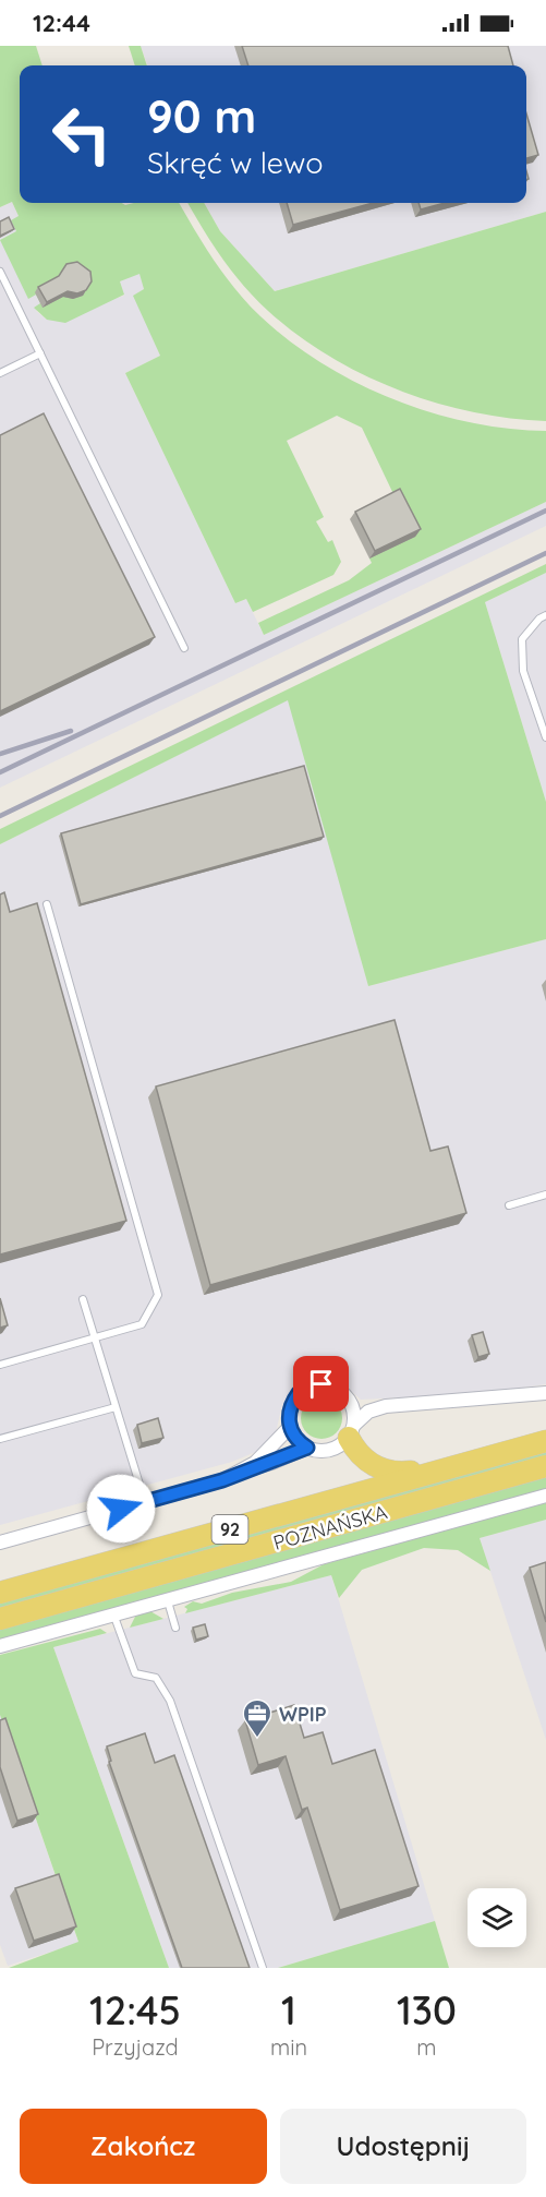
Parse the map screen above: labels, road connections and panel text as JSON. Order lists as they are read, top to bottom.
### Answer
{
  "streets": {
    "main road": ["POZNAŃSKA", "92"]
  },
  "places": {
    "office": ["WPIP"]
  },
  "page": {
    "status": "12:44",
    "turn": ["90 m", "Skręć w lewo"],
    "eta": [
      "12:45",
      "Przyjazd",
      "1",
      "min",
      "130",
      "m"
    ],
    "buttons": ["Zakończ", "Udostępnij"]
  }
}
